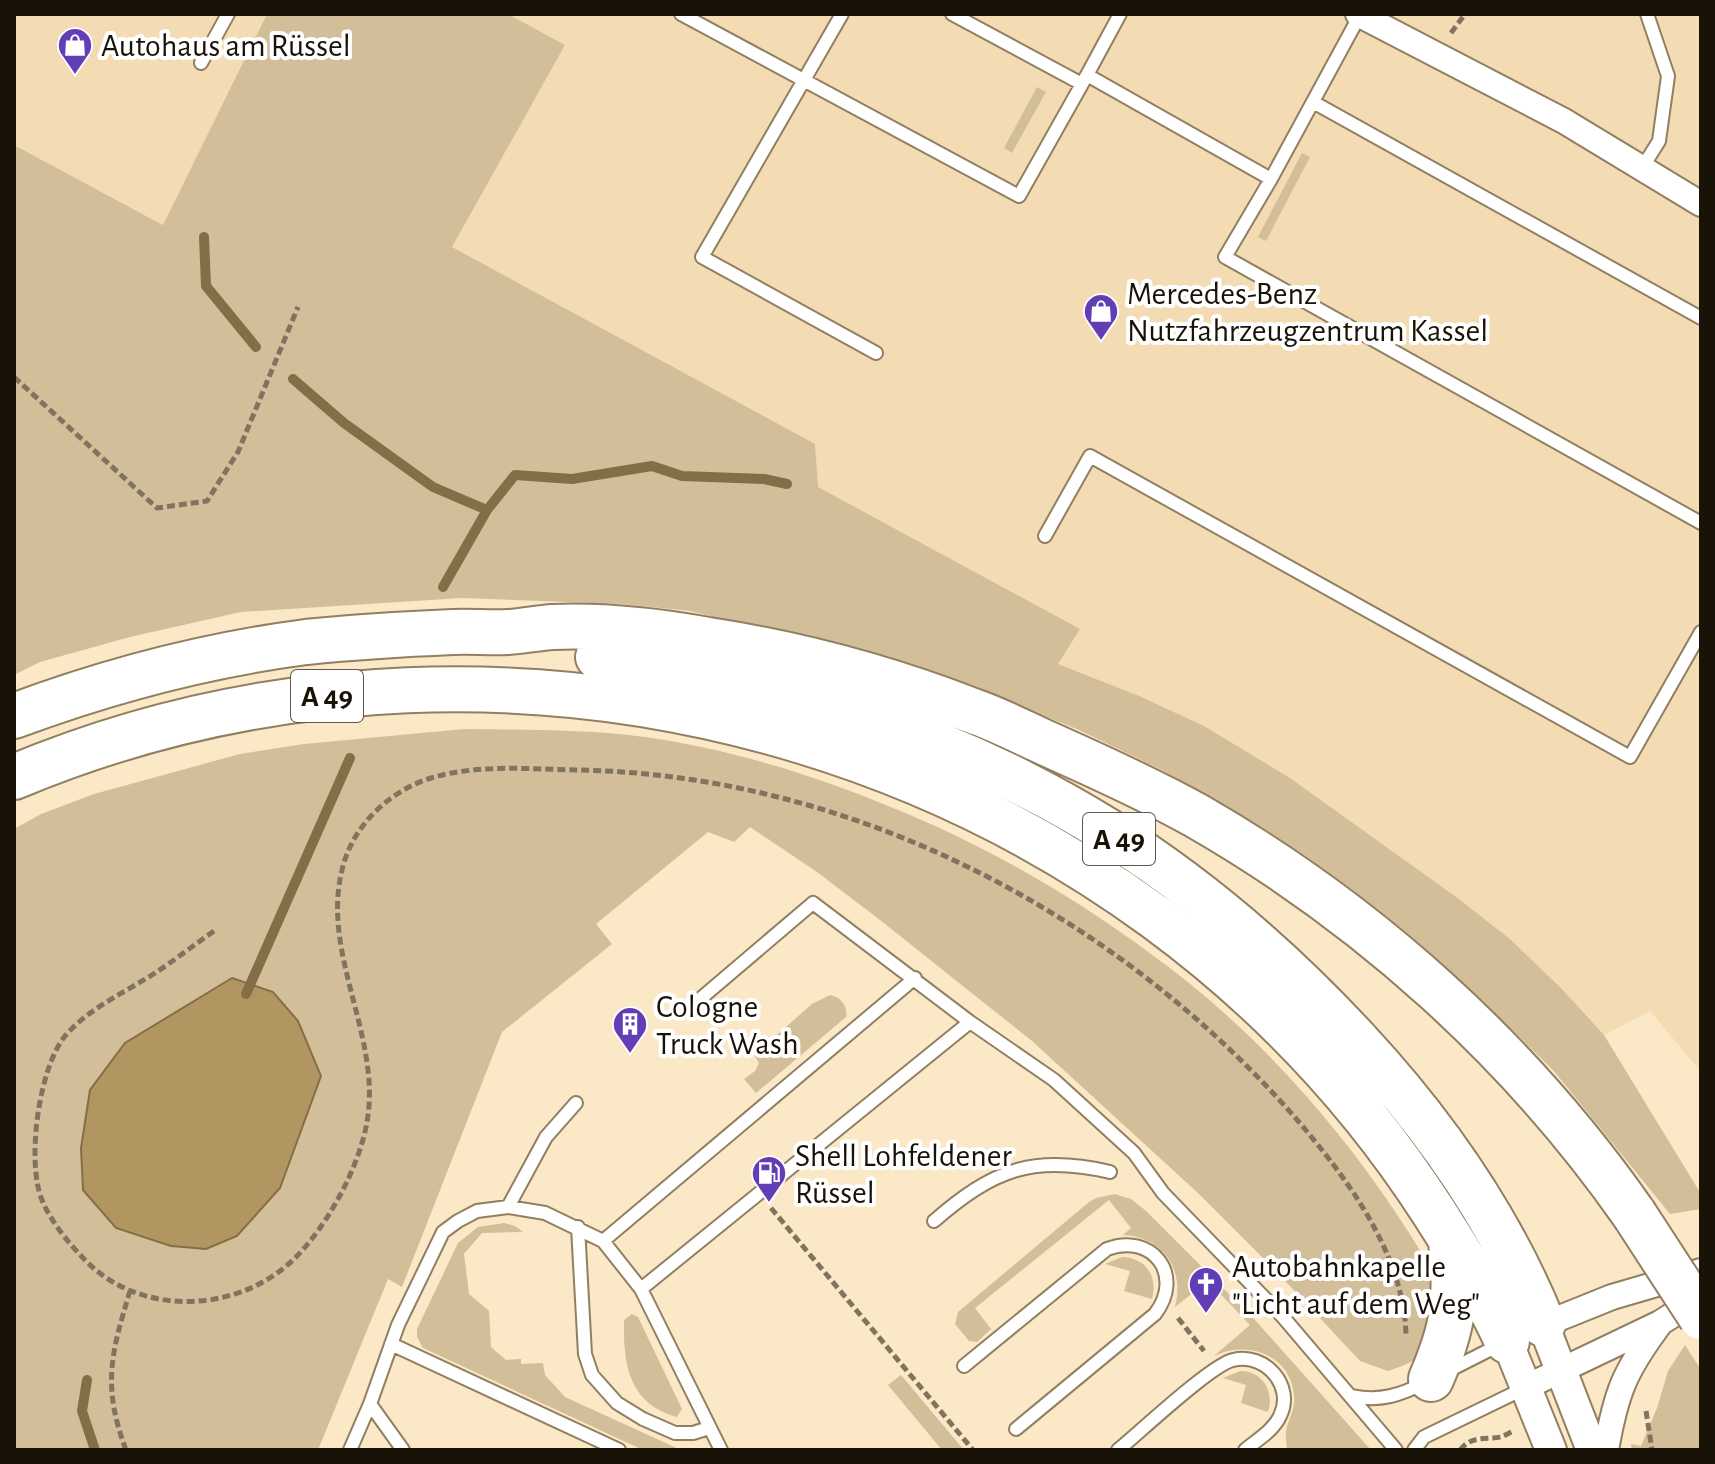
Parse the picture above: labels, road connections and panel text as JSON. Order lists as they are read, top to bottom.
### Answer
{
  "streets": {
    "highway": ["A 49"]
  },
  "places": {
    "shop": ["Autohaus am Rüssel", "Mercedes-Benz Nutzfahrzeugzentrum Kassel"],
    "building": ["Cologne Truck Wash"],
    "fuel station": ["Shell Lohfeldener Rüssel"],
    "church": ["Autobahnkapelle \"Licht auf dem Weg\""]
  }
}
